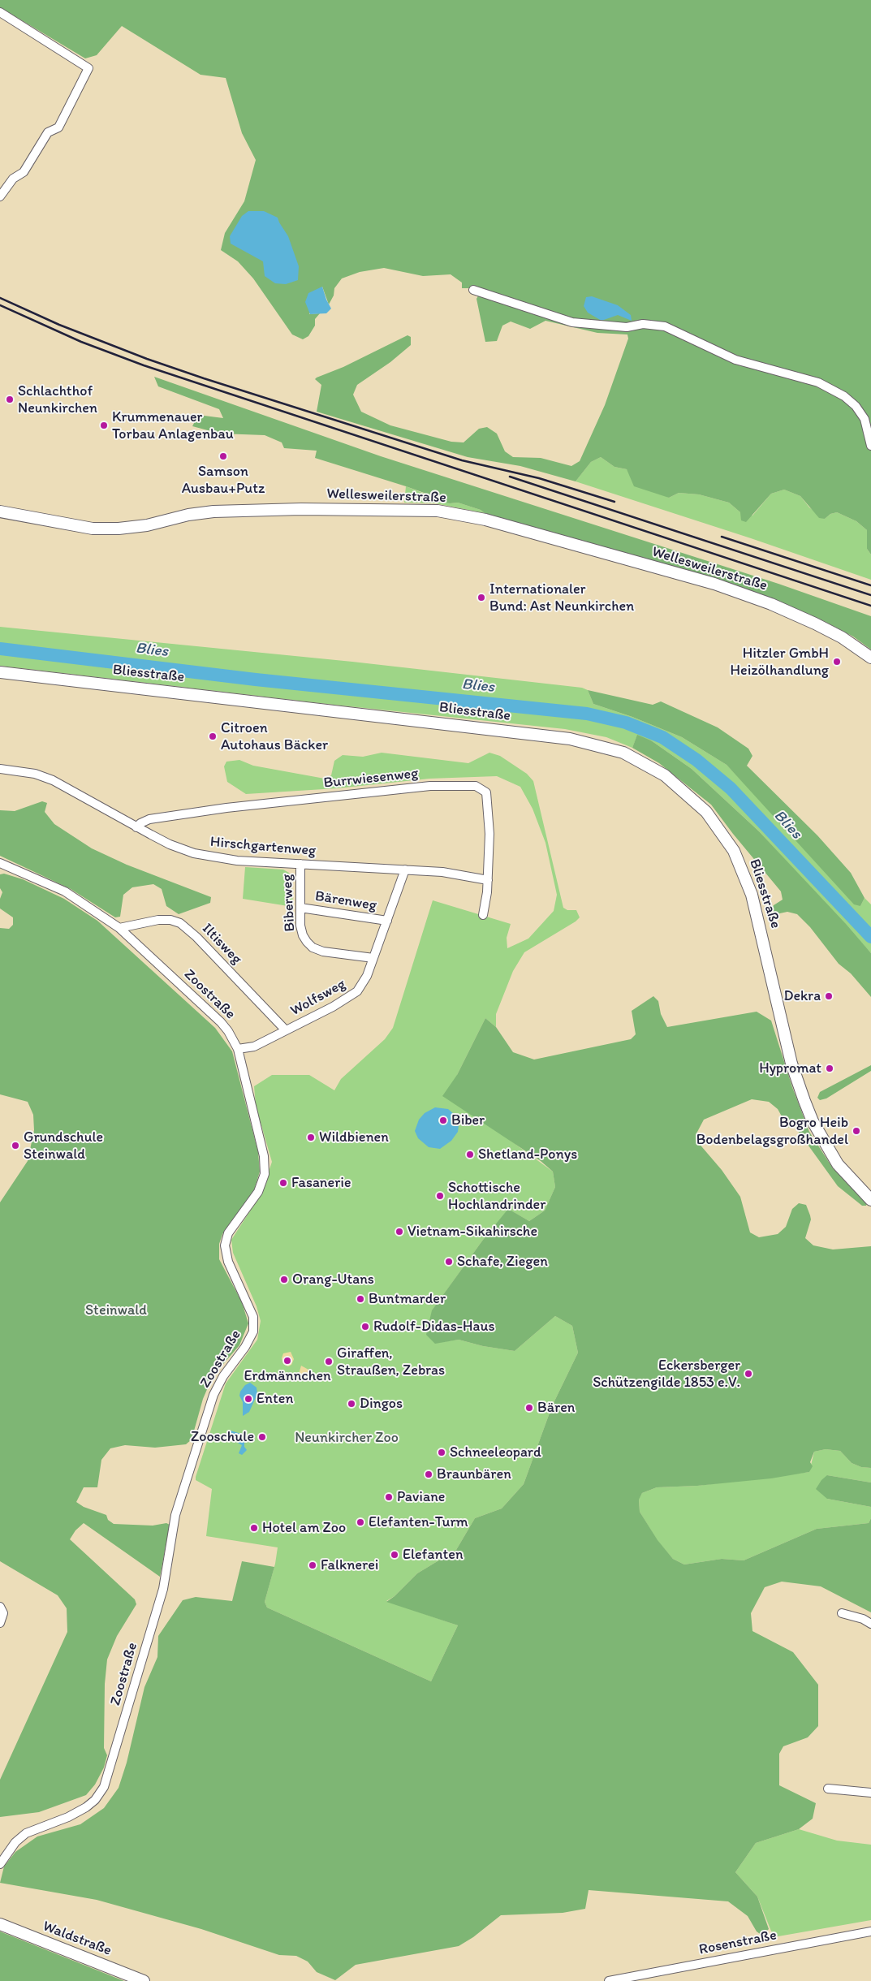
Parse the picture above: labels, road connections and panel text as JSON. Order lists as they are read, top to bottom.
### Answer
{
  "streets": {
    "main road": ["Wellesweilerstraße", "Bliesstraße", "Waldstraße"],
    "street": [
      "Burrwiesenweg",
      "Hirschgartenweg",
      "Bärenweg",
      "Biberweg",
      "Iltisweg",
      "Zoostraße",
      "Wolfsweg",
      "Rosenstraße"
    ]
  },
  "crossings": [
    ["Burrwiesenweg", "Hirschgartenweg"],
    ["Hirschgartenweg", "Biberweg"],
    ["Hirschgartenweg", "Wolfsweg"],
    ["Bärenweg", "Biberweg"],
    ["Bärenweg", "Wolfsweg"],
    ["Biberweg", "Wolfsweg"],
    ["Iltisweg", "Zoostraße"],
    ["Iltisweg", "Wolfsweg"],
    ["Zoostraße", "Wolfsweg"]
  ],
  "water": ["Blies"],
  "parks": ["Steinwald", "Neunkircher Zoo"],
  "places": [
    "Schlachthof Neunkirchen",
    "Krummenauer Torbau Anlagenbau",
    "Samson Ausbau+Putz",
    "Internationaler Bund: Ast Neunkirchen",
    "Hitzler GmbH Heizölhandlung",
    "Citroen Autohaus Bäcker",
    "Dekra",
    "Hypromat",
    "Biber",
    "Bogro Heib Bodenbelagsgroßhandel",
    "Wildbienen",
    "Grundschule Steinwald",
    "Shetland-Ponys",
    "Fasanerie",
    "Schottische Hochlandrinder",
    "Vietnam-Sikahirsche",
    "Schafe, Ziegen",
    "Orang-Utans",
    "Buntmarder",
    "Rudolf-Didas-Haus",
    "Erdmännchen",
    "Giraffen, Straußen, Zebras",
    "Eckersberger Schützengilde 1853 e.V.",
    "Enten",
    "Dingos",
    "Bären",
    "Zooschule",
    "Schneeleopard",
    "Braunbären",
    "Paviane",
    "Elefanten-Turm",
    "Hotel am Zoo",
    "Elefanten",
    "Falknerei"
  ]
}
